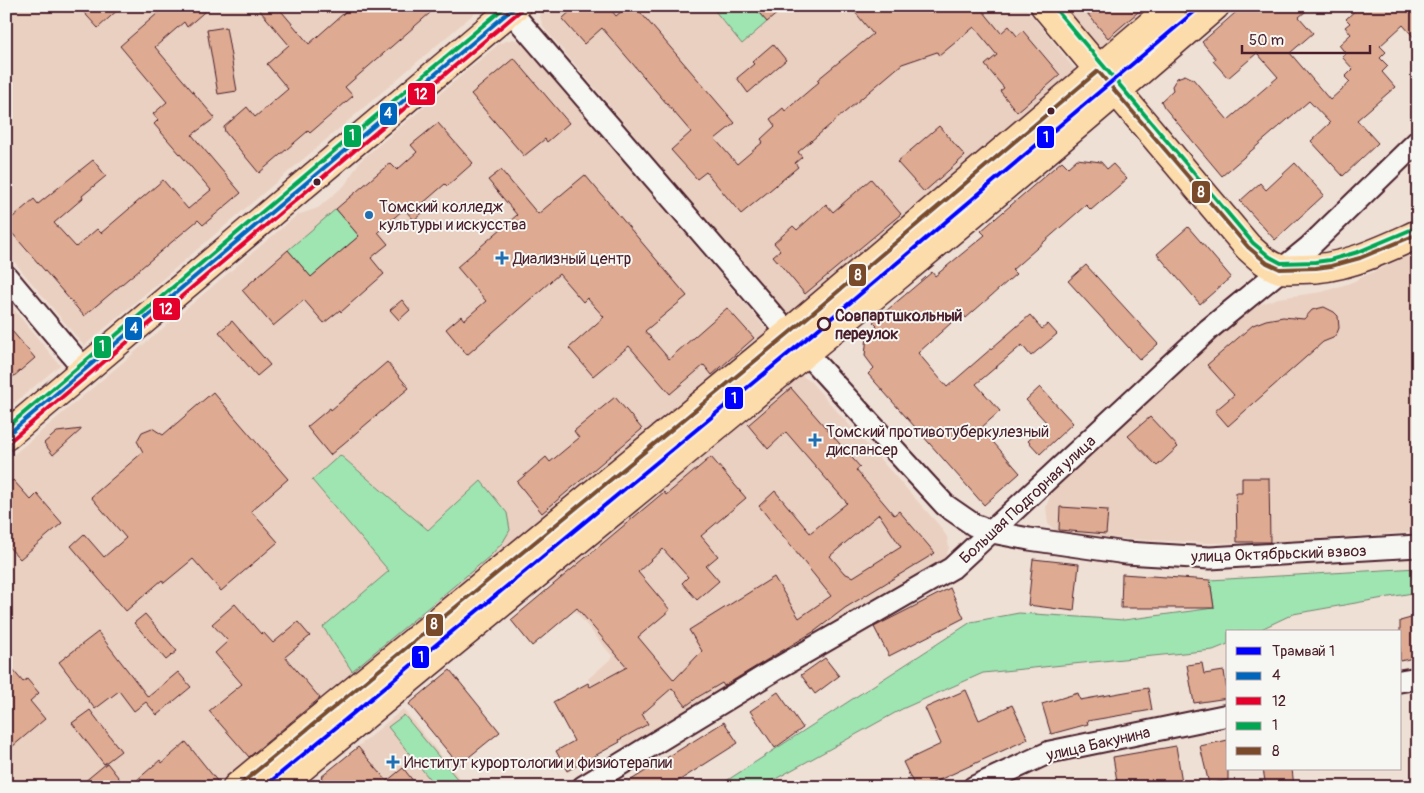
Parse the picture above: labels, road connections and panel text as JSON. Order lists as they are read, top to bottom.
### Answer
{
  "streets": {
    "street": ["Большая Подгорная улица", "улица Октябрьский взвоз", "улица Бакунина"]
  },
  "crossings": [
    ["Большая Подгорная улица", "улица Октябрьский взвоз"]
  ],
  "places": {
    "other": ["Томский колледж культуры и искусства", "Совпартшкольный переулок"],
    "health": ["Диализный центр", "Томский противотуберкулезный диспансер", "Институт курортологии и физиотерапии"]
  },
  "lines": [
    "tram line 1",
    "transit line 4",
    "transit line 1",
    "transit line 12",
    "transit line 8"
  ],
  "legend": [
    "Трамвай 1",
    "4",
    "12",
    "1",
    "8"
  ],
  "scale_bar": "50 m"
}
